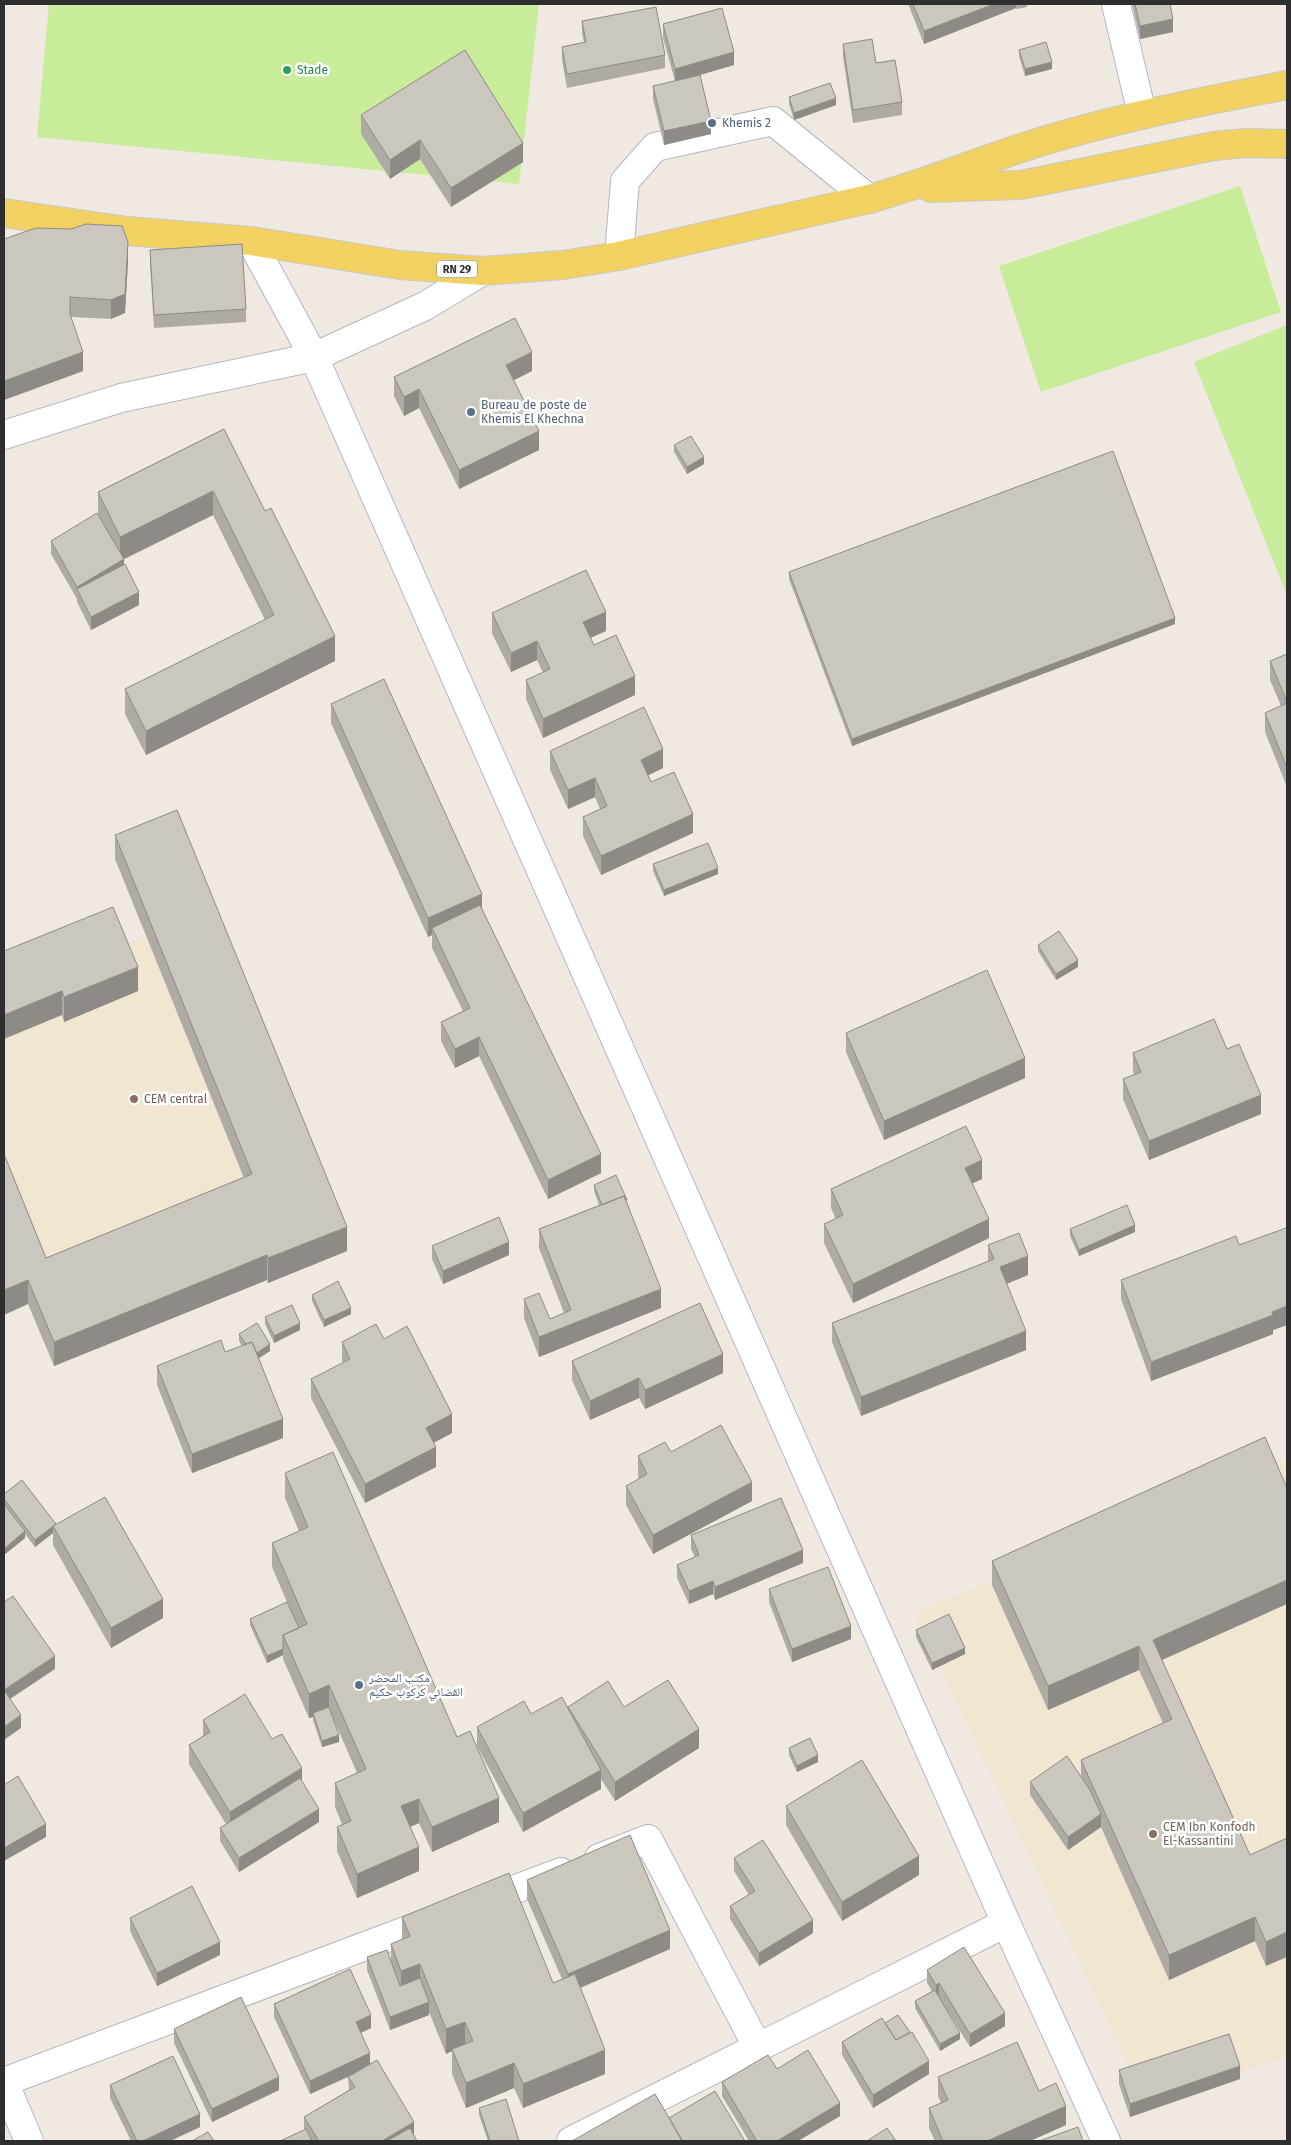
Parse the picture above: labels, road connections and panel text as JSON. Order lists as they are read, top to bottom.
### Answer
{
  "streets": {
    "main road": ["RN 29"]
  },
  "places": [
    "Stade",
    "Khemis 2",
    "Bureau de poste de Khemis El Khechna",
    "CEM central",
    "مكتب المحضر القضائي كركوب حكيم",
    "CEM Ibn Konfodh El-Kassantini"
  ]
}
